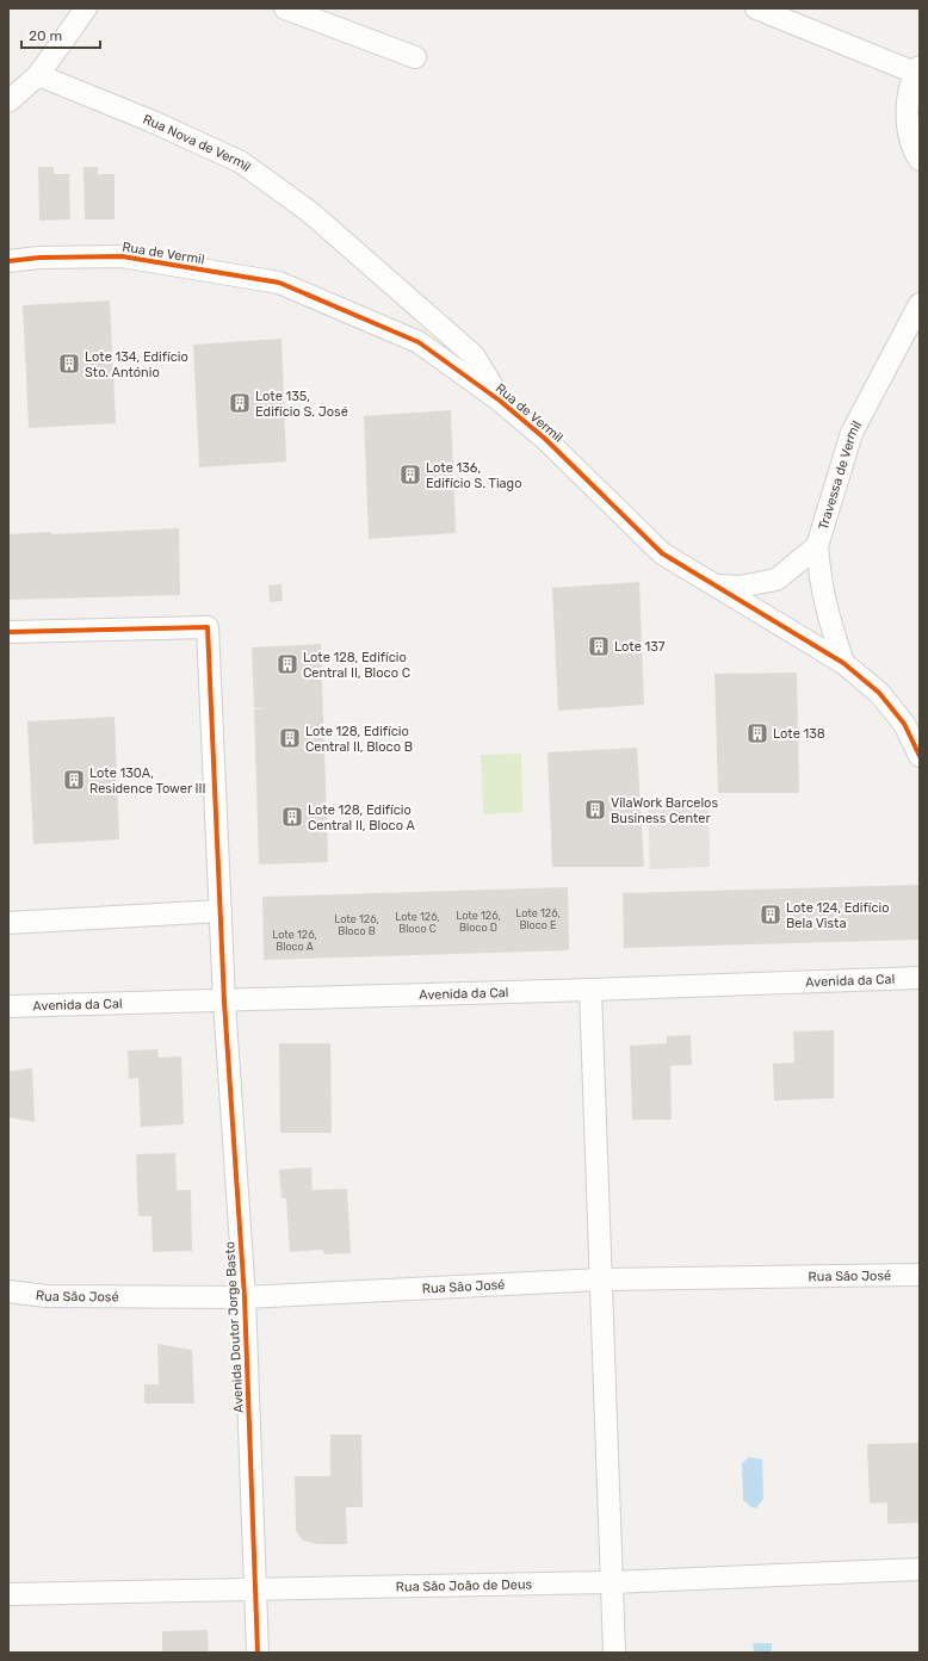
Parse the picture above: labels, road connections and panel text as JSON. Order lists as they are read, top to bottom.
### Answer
{
  "streets": {
    "street": [
      "Rua Nova de Vermil",
      "Rua de Vermil",
      "Travessa de Vermil",
      "Avenida da Cal",
      "Rua São José",
      "Avenida Doutor Jorge Basto",
      "Rua São João de Deus"
    ]
  },
  "crossings": [
    ["Rua Nova de Vermil", "Rua de Vermil"],
    ["Rua de Vermil", "Travessa de Vermil"],
    ["Avenida da Cal", "Avenida Doutor Jorge Basto"],
    ["Rua São José", "Avenida Doutor Jorge Basto"],
    ["Avenida Doutor Jorge Basto", "Rua São João de Deus"]
  ],
  "places": {
    "building": [
      "Lote 134, Edifício Sto. António",
      "Lote 135, Edifício S. José",
      "Lote 136, Edifício S. Tiago",
      "Lote 137",
      "Lote 128, Edifício Central II, Bloco C",
      "Lote 138",
      "Lote 128, Edifício Central II, Bloco B",
      "Lote 130A, Residence Tower III",
      "VilaWork Barcelos Business Center",
      "Lote 128, Edifício Central II, Bloco A",
      "Lote 124, Edifício Bela Vista"
    ]
  },
  "house_numbers": [
    "Lote 126, Bloco E",
    "Lote 126, Bloco D",
    "Lote 126, Bloco C",
    "Lote 126, Bloco B",
    "Lote 126, Bloco A"
  ],
  "scale_bar": "20 m"
}
